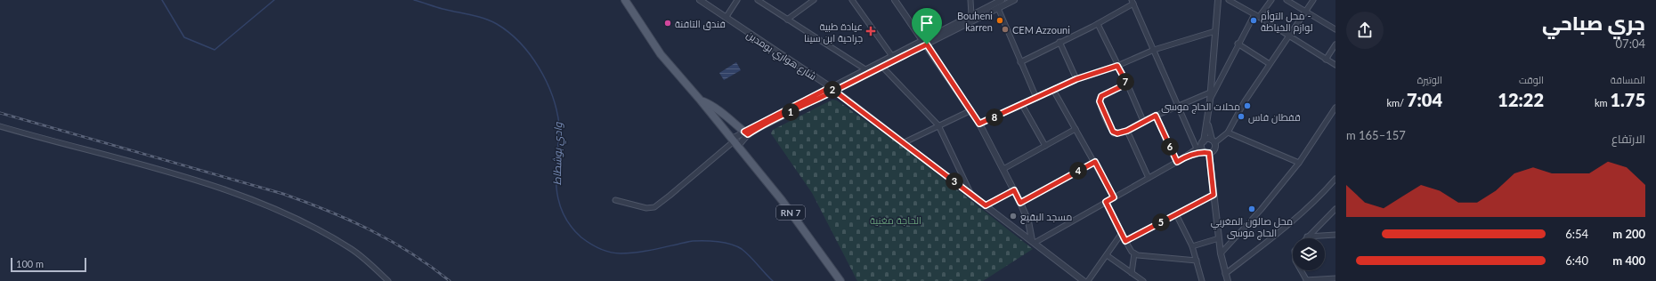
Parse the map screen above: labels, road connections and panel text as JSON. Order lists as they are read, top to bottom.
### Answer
{
  "streets": {
    "main road": ["RN 7"],
    "street": ["شارع هواري بومدين"]
  },
  "water": ["وادي بوشطاط"],
  "parks": ["الحاجة مغنية"],
  "places": {
    "other": [
      "Bouheni karren",
      "محل التوأم - لوازم الخياطة",
      "فندق التافنة",
      "CEM Azzouni",
      "محلات الحاج موسى",
      "قفطان فاس",
      "محل صالون المغربي الحاج موسى",
      "مسجد البقيع"
    ],
    "health": ["عيادة طبية جراحية ابن سينا"]
  },
  "scale_bar": "100 m",
  "page": {
    "heading": ["جري صباحي", "07:04"],
    "stats": [
      ["المسافة", "1.75 km"],
      ["الوقت", "12:22"],
      ["الوتيرة", "7:04 /km"]
    ],
    "pins": [
      "7",
      "2",
      "1",
      "8",
      "6",
      "4",
      "3",
      "5"
    ],
    "chart": ["الارتفاع", "157–165 m"],
    "list": [
      {
        "name": "200 m",
        "note": "6:54"
      },
      {
        "name": "400 m",
        "note": "6:40"
      }
    ],
    "scale": "100 m"
  }
}
